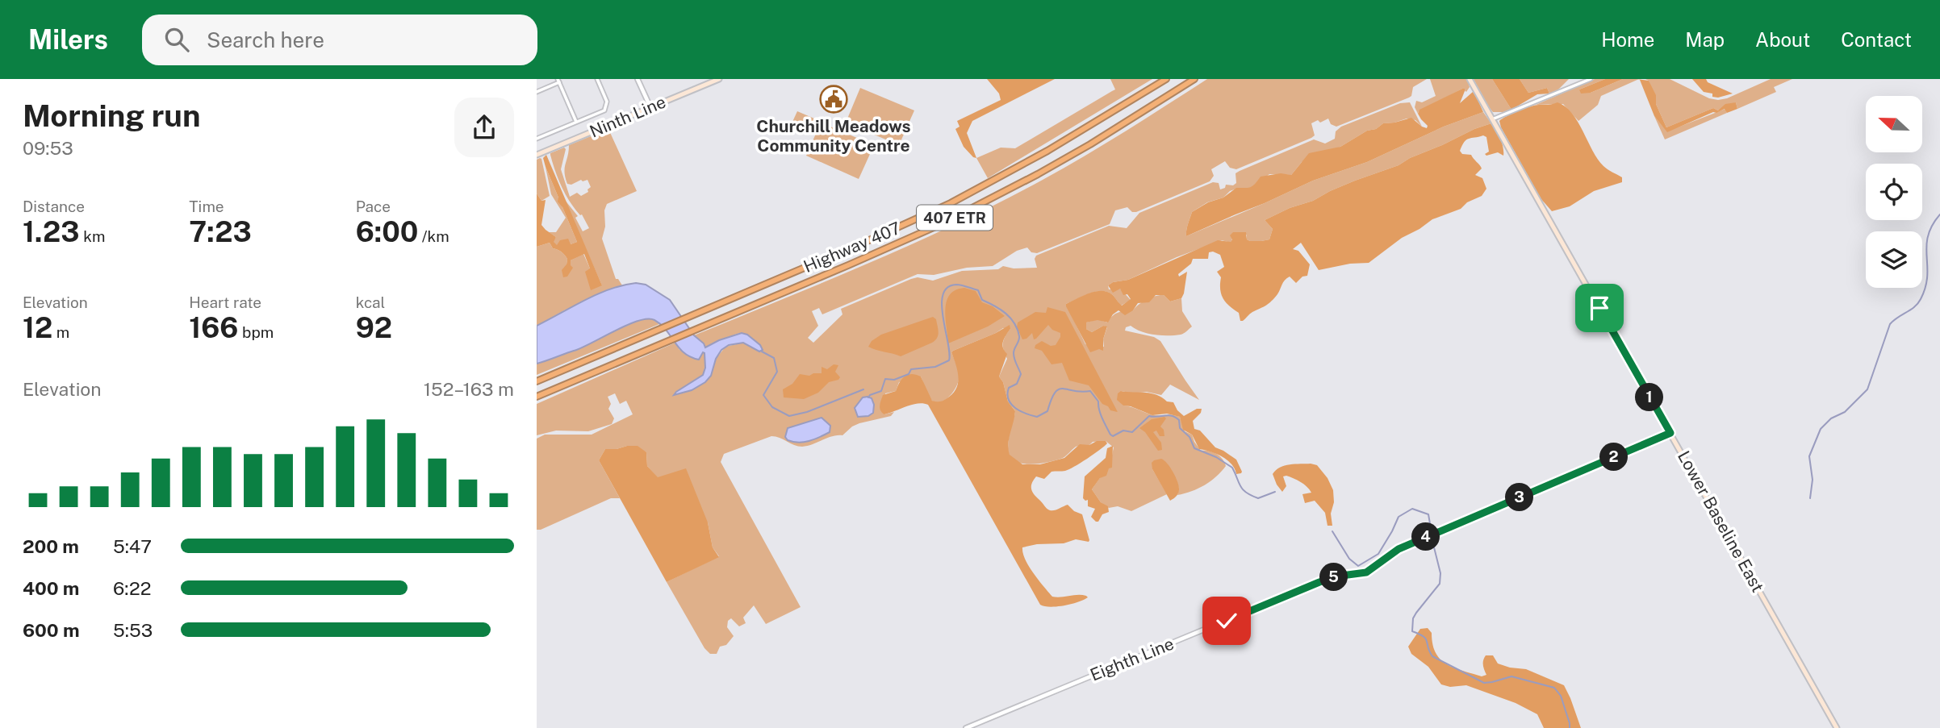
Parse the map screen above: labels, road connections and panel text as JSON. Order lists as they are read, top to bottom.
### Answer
{
  "streets": {
    "highway": ["407 ETR", "Highway 407"],
    "main road": ["Ninth Line", "Lower Baseline East"],
    "street": ["Eighth Line"]
  },
  "crossings": [
    ["Lower Baseline East", "Eighth Line"]
  ],
  "places": {
    "public building": ["Churchill Meadows Community Centre"]
  },
  "north": "left",
  "page": {
    "header": "Milers",
    "search": "Search here",
    "nav": [
      "Home",
      "Map",
      "About",
      "Contact"
    ],
    "heading": ["Morning run", "09:53"],
    "stats": [
      ["Distance", "1.23 km"],
      ["Time", "7:23"],
      ["Pace", "6:00 /km"],
      ["Elevation", "12 m"],
      ["Heart rate", "166 bpm"],
      ["kcal", "92"]
    ],
    "chart": ["Elevation", "152–163 m"],
    "pins": [
      "1",
      "2",
      "3",
      "4",
      "5"
    ],
    "list": [
      {
        "name": "200 m",
        "note": "5:47"
      },
      {
        "name": "400 m",
        "note": "6:22"
      },
      {
        "name": "600 m",
        "note": "5:53"
      }
    ]
  }
}
